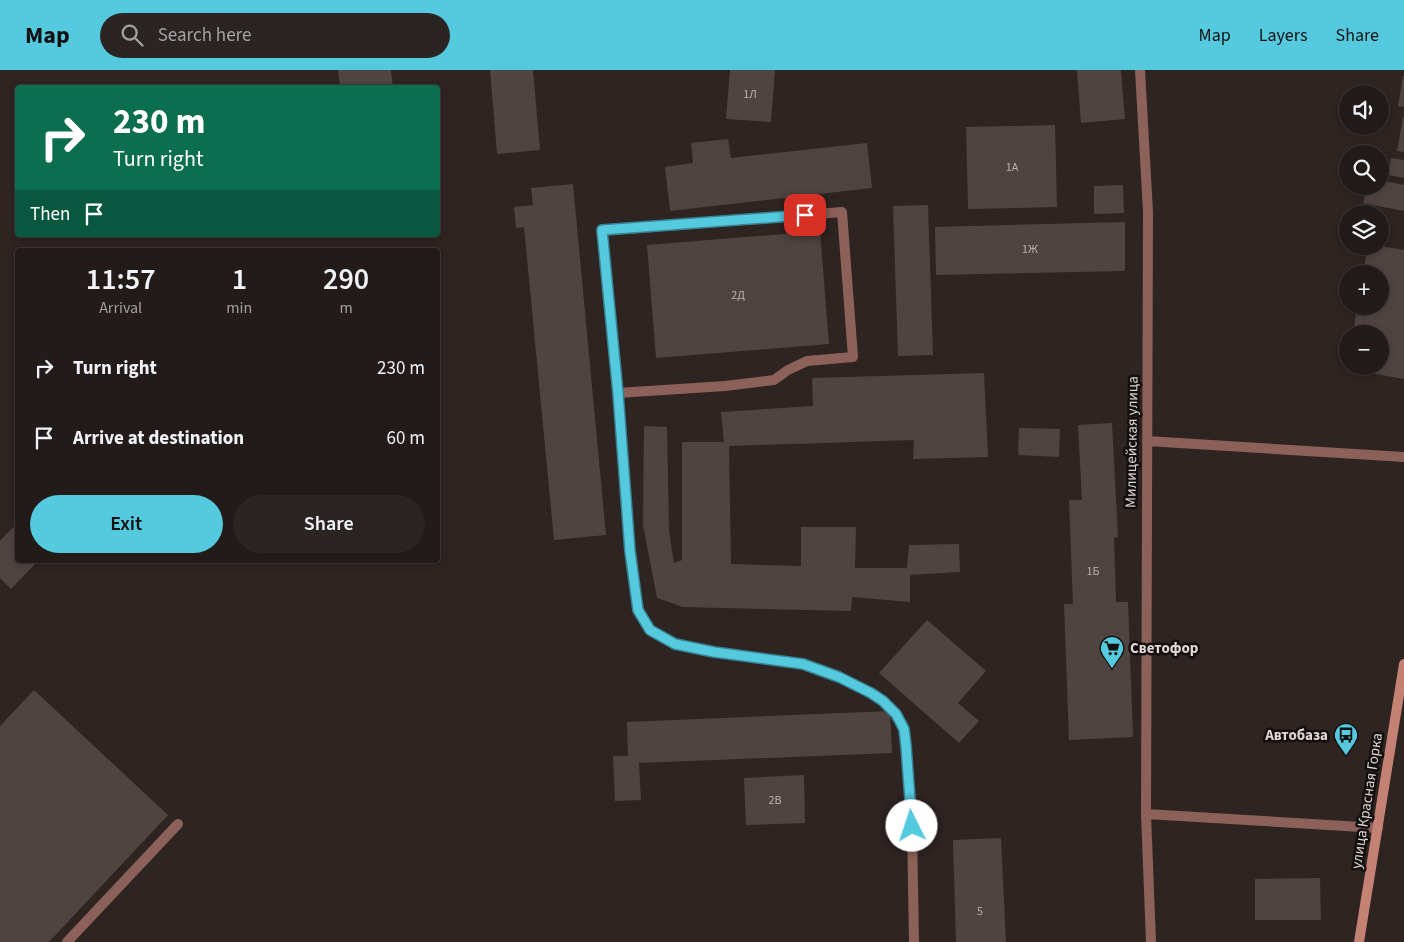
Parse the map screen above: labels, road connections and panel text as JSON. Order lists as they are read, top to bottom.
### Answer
{
  "streets": {
    "street": ["Милицейская улица", "улица Красная Горка"]
  },
  "places": {
    "supermarket": ["Светофор"],
    "bus stop": ["Автобаза"]
  },
  "house_numbers": [
    "1Л",
    "1А",
    "1Ж",
    "2Д",
    "1Б",
    "2В",
    "5"
  ],
  "page": {
    "header": "Map",
    "search": "Search here",
    "nav": ["Map", "Layers", "Share"],
    "map_buttons": ["+", "−"],
    "turn": ["230 m", "Turn right"],
    "then": "Then",
    "eta": [
      "11:57",
      "Arrival",
      "1",
      "min",
      "290",
      "m"
    ],
    "list": [
      {
        "name": "Turn right",
        "value": "230 m"
      },
      {
        "name": "Arrive at destination",
        "value": "60 m"
      }
    ],
    "buttons": ["Exit", "Share"]
  }
}
